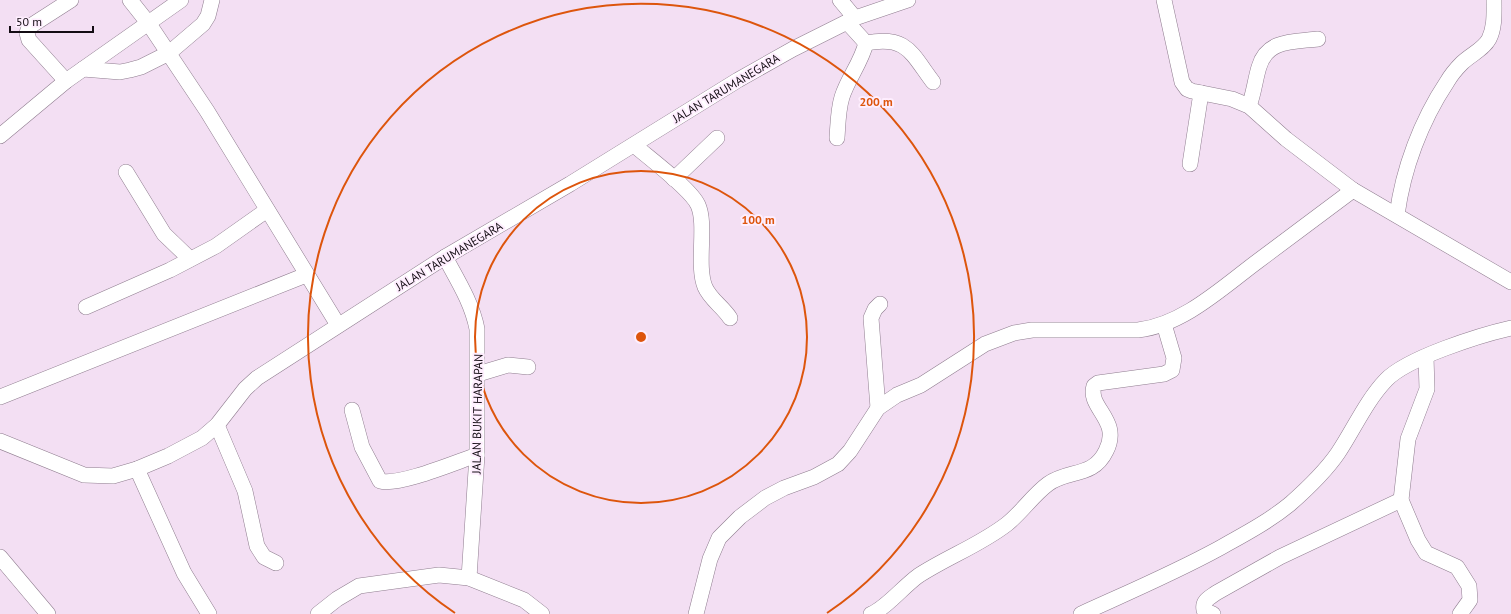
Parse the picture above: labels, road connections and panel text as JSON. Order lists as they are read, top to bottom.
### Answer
{
  "streets": {
    "street": ["JALAN TARUMANEGARA", "JALAN BUKIT HARAPAN"]
  },
  "crossings": [
    ["JALAN TARUMANEGARA", "JALAN BUKIT HARAPAN"]
  ],
  "scale_bar": "50 m",
  "rings": ["200 m", "100 m"]
}
